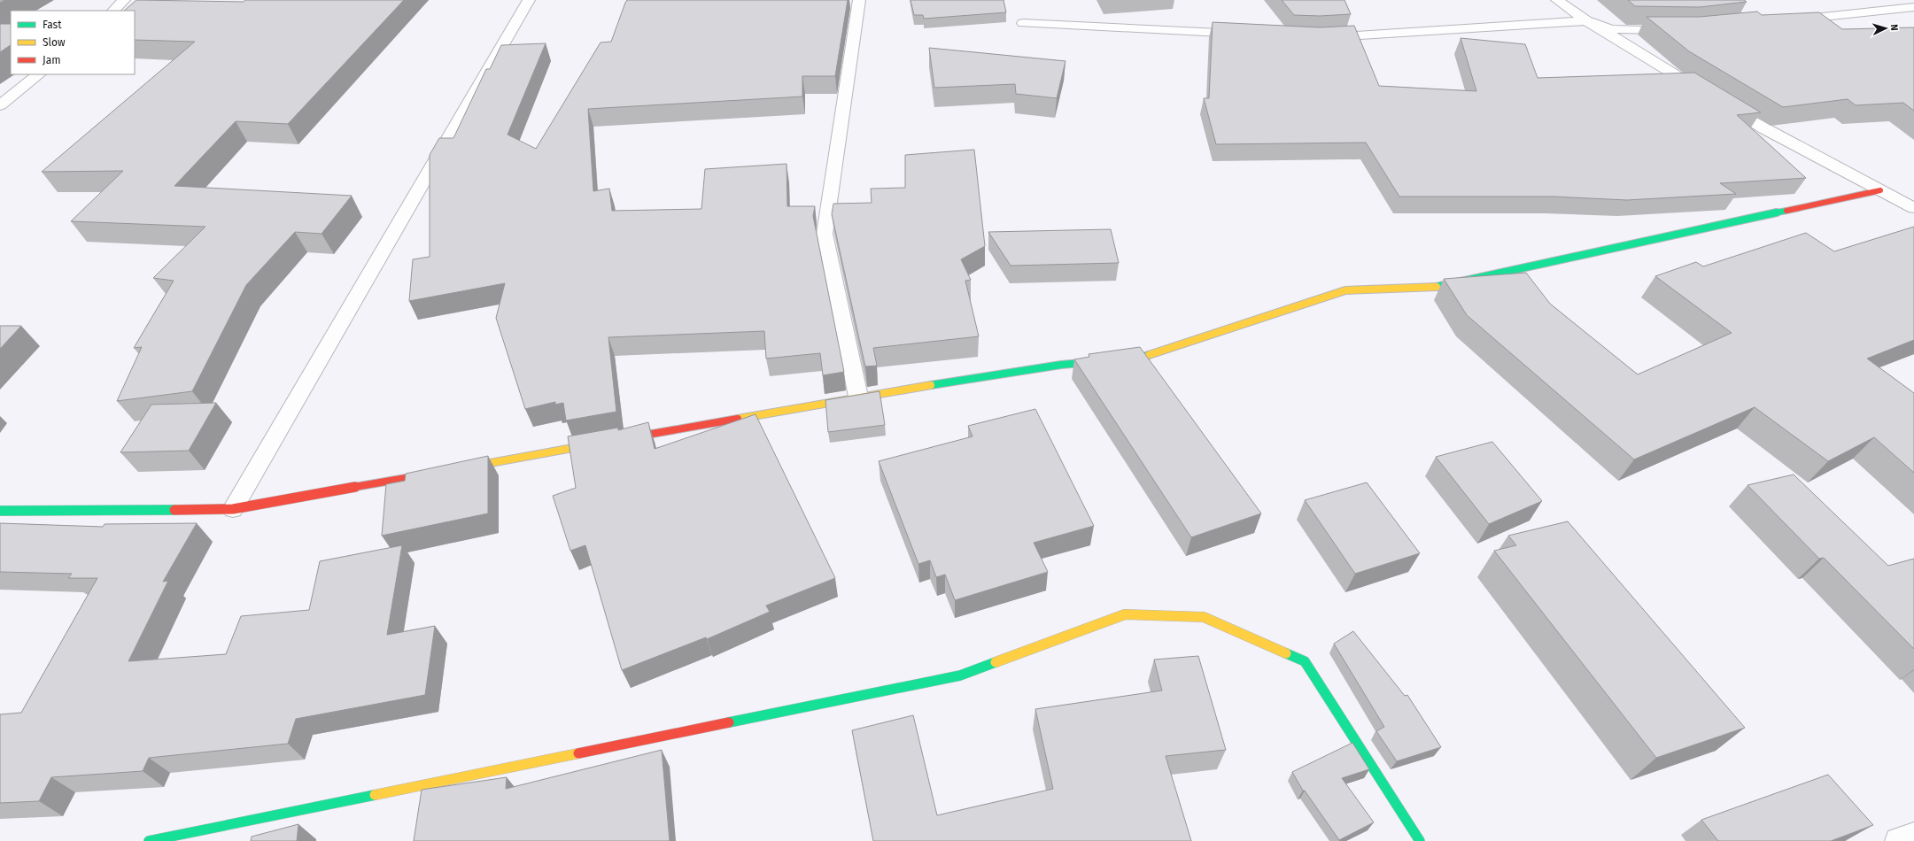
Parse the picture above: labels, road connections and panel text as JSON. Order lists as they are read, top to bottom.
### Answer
{
  "legend": ["Fast", "Slow", "Jam"],
  "north": "right"
}
